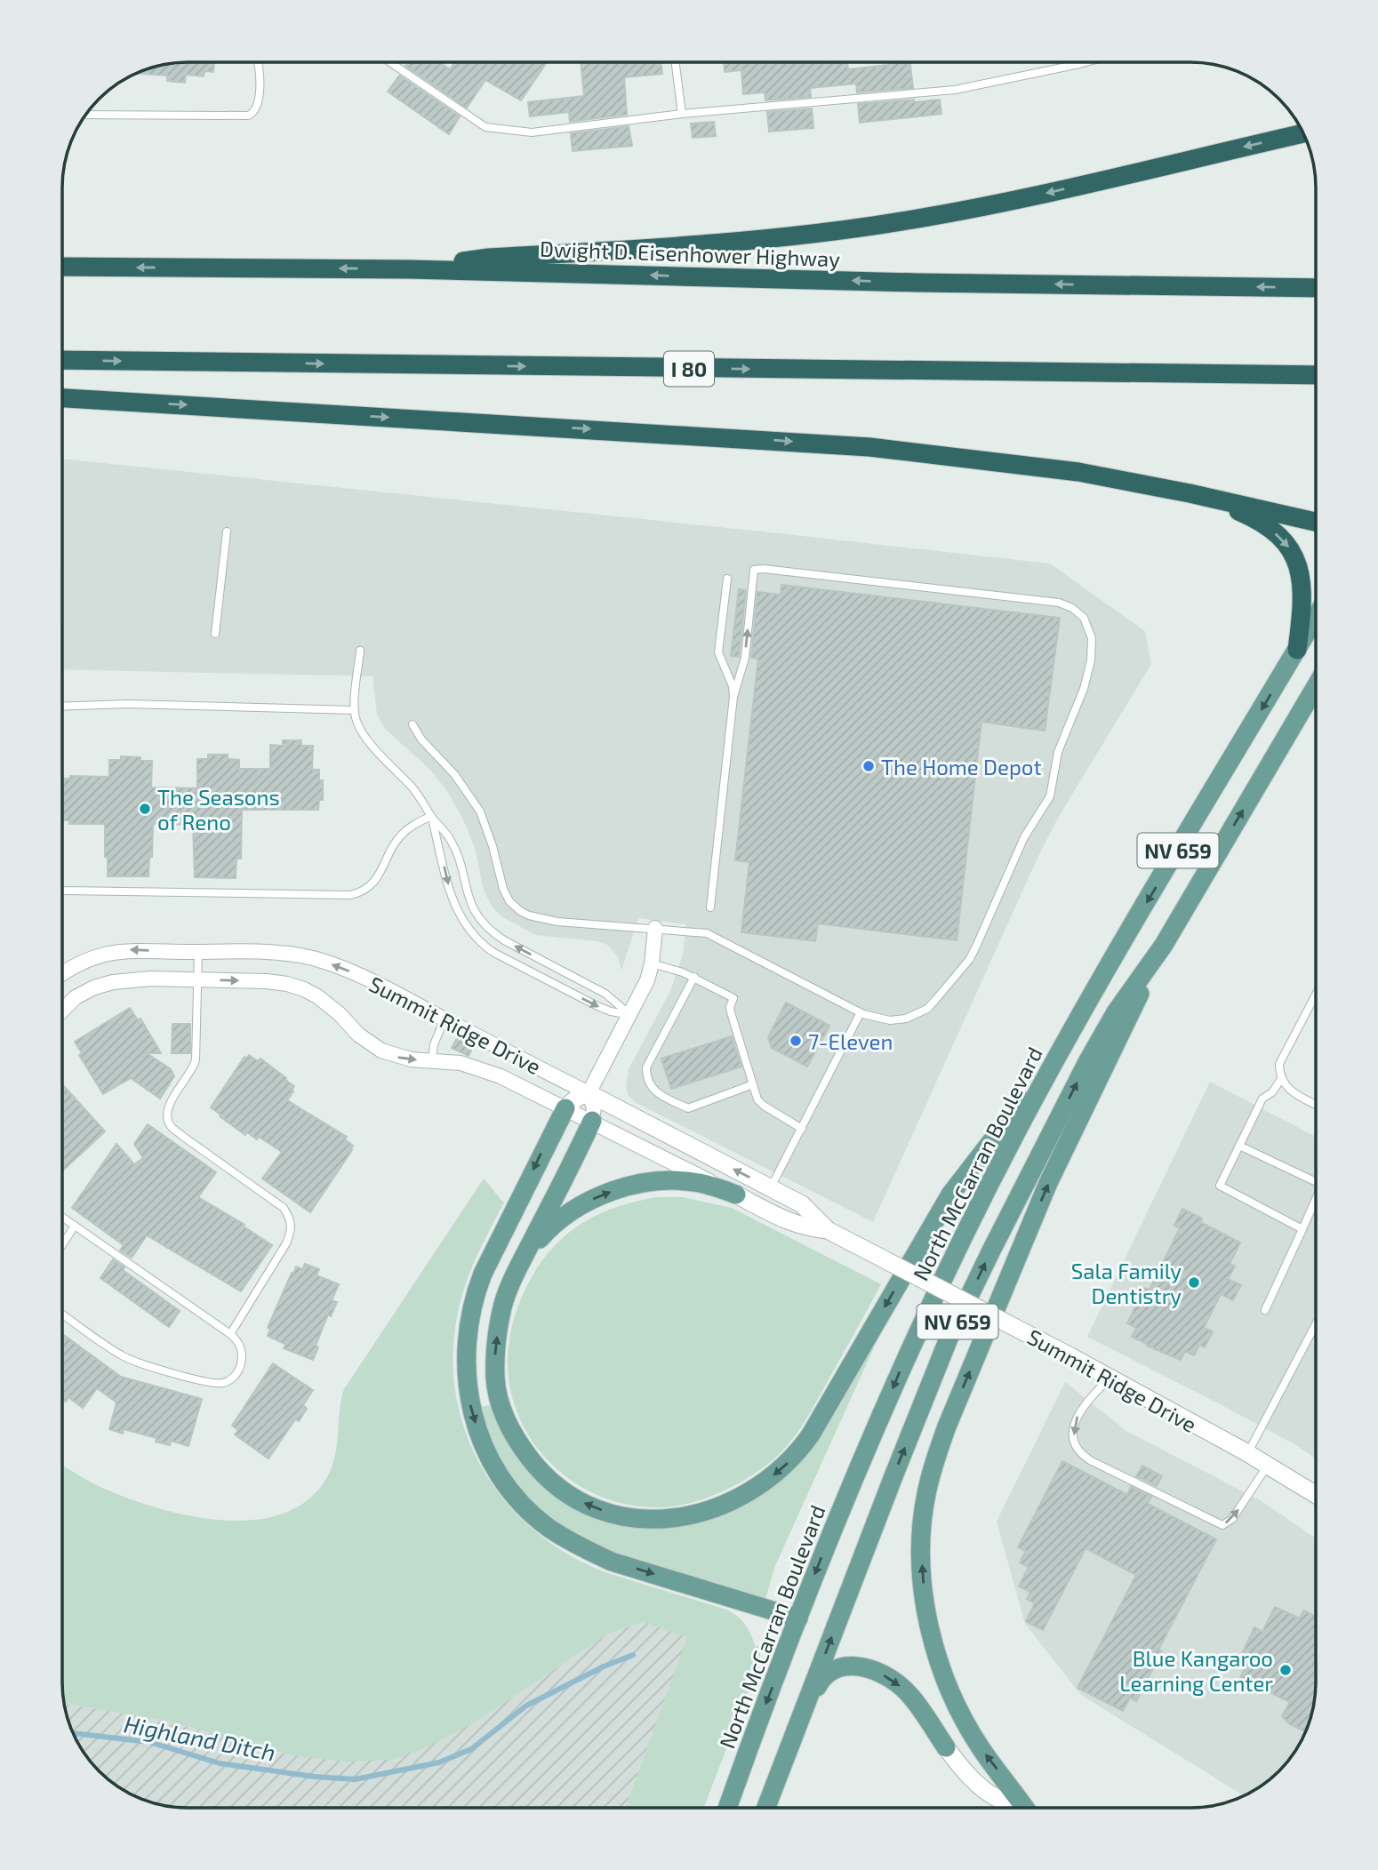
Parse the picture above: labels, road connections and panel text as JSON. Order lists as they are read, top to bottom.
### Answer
{
  "streets": {
    "highway": ["Dwight D. Eisenhower Highway", "I 80"],
    "main road": ["NV 659", "North McCarran Boulevard"],
    "street": ["Summit Ridge Drive"]
  },
  "water": ["Highland Ditch"],
  "places": [
    "The Home Depot",
    "The Seasons of Reno",
    "7-Eleven",
    "Sala Family Dentistry",
    "Blue Kangaroo Learning Center"
  ]
}
